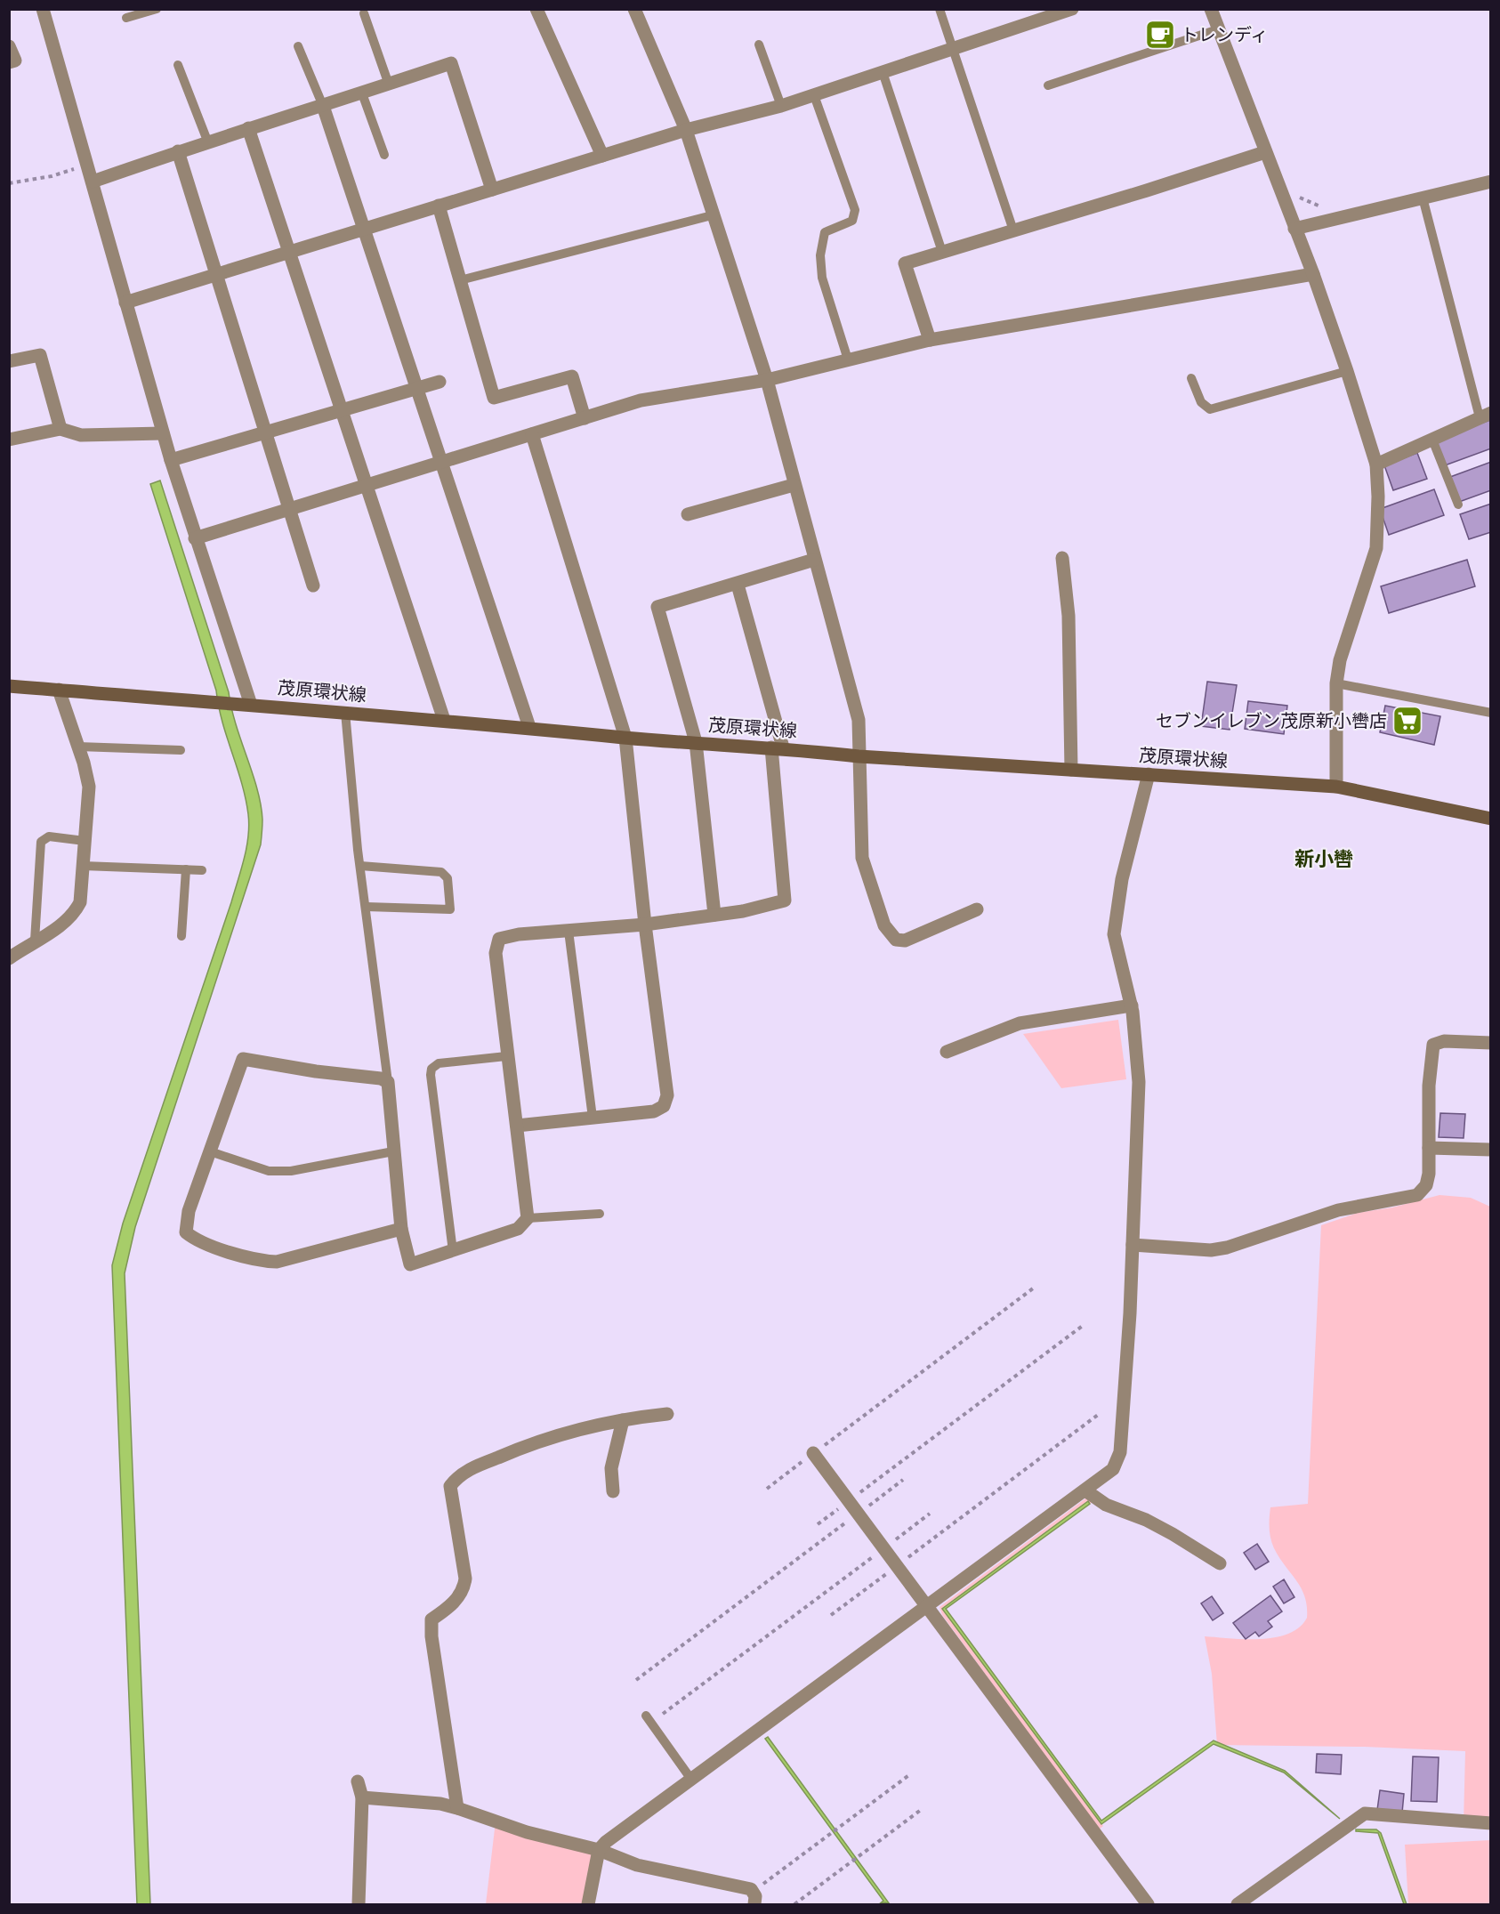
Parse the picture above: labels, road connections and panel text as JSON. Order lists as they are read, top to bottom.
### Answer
{
  "streets": {
    "main road": ["茂原環状線"]
  },
  "districts": ["新小轡"],
  "places": {
    "cafe": ["トレンディ"],
    "supermarket": ["セブンイレブン茂原新小轡店"]
  }
}
